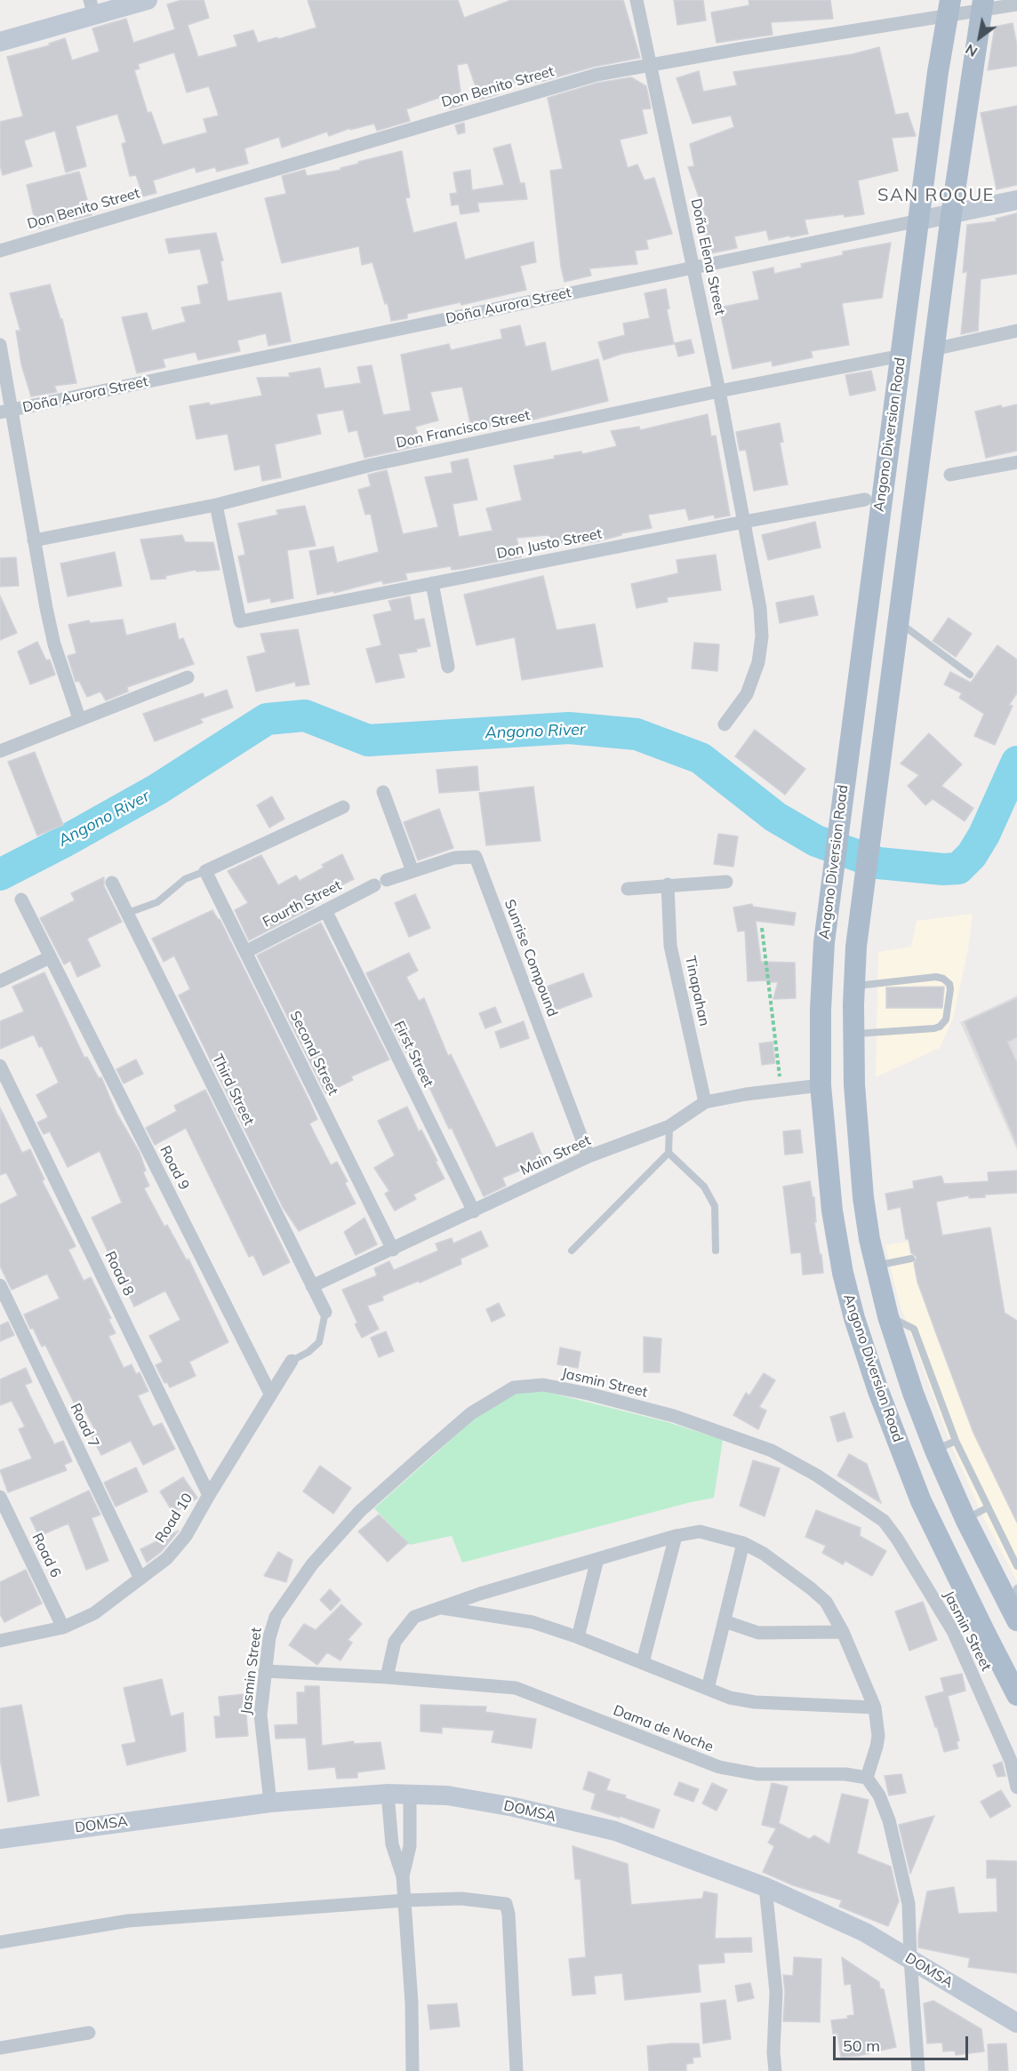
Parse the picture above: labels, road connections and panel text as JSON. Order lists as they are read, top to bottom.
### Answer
{
  "streets": {
    "main road": ["Doña Aurora Street", "Angono Diversion Road", "DOMSA"],
    "street": [
      "Don Benito Street",
      "Doña Elena Street",
      "Don Francisco Street",
      "Don Justo Street",
      "Fourth Street",
      "Sunrise Compound",
      "Tinapahan",
      "Second Street",
      "First Street",
      "Third Street",
      "Main Street",
      "Road 9",
      "Road 8",
      "Jasmin Street",
      "Road 7",
      "Road 10",
      "Road 6",
      "Dama de Noche"
    ]
  },
  "crossings": [
    ["Don Benito Street", "Doña Elena Street"],
    ["Don Benito Street", "Angono Diversion Road"],
    ["Doña Elena Street", "Doña Aurora Street"],
    ["Doña Elena Street", "Don Francisco Street"],
    ["Doña Elena Street", "Don Justo Street"],
    ["Doña Aurora Street", "Angono Diversion Road"],
    ["Don Francisco Street", "Angono Diversion Road"],
    ["Don Francisco Street", "Don Justo Street"],
    ["Angono Diversion Road", "Main Street"],
    ["Fourth Street", "Sunrise Compound"],
    ["Fourth Street", "Second Street"],
    ["Fourth Street", "First Street"],
    ["Sunrise Compound", "Main Street"],
    ["Tinapahan", "Main Street"],
    ["Second Street", "Main Street"],
    ["First Street", "Main Street"],
    ["Third Street", "Main Street"],
    ["Road 9", "Road 10"],
    ["Road 8", "Road 10"],
    ["Jasmin Street", "Dama de Noche"],
    ["Jasmin Street", "DOMSA"],
    ["Road 7", "Road 10"],
    ["Road 10", "Road 6"]
  ],
  "districts": ["SAN ROQUE"],
  "water": ["Angono River"],
  "scale_bar": "50 m",
  "north": "bottom left"
}
